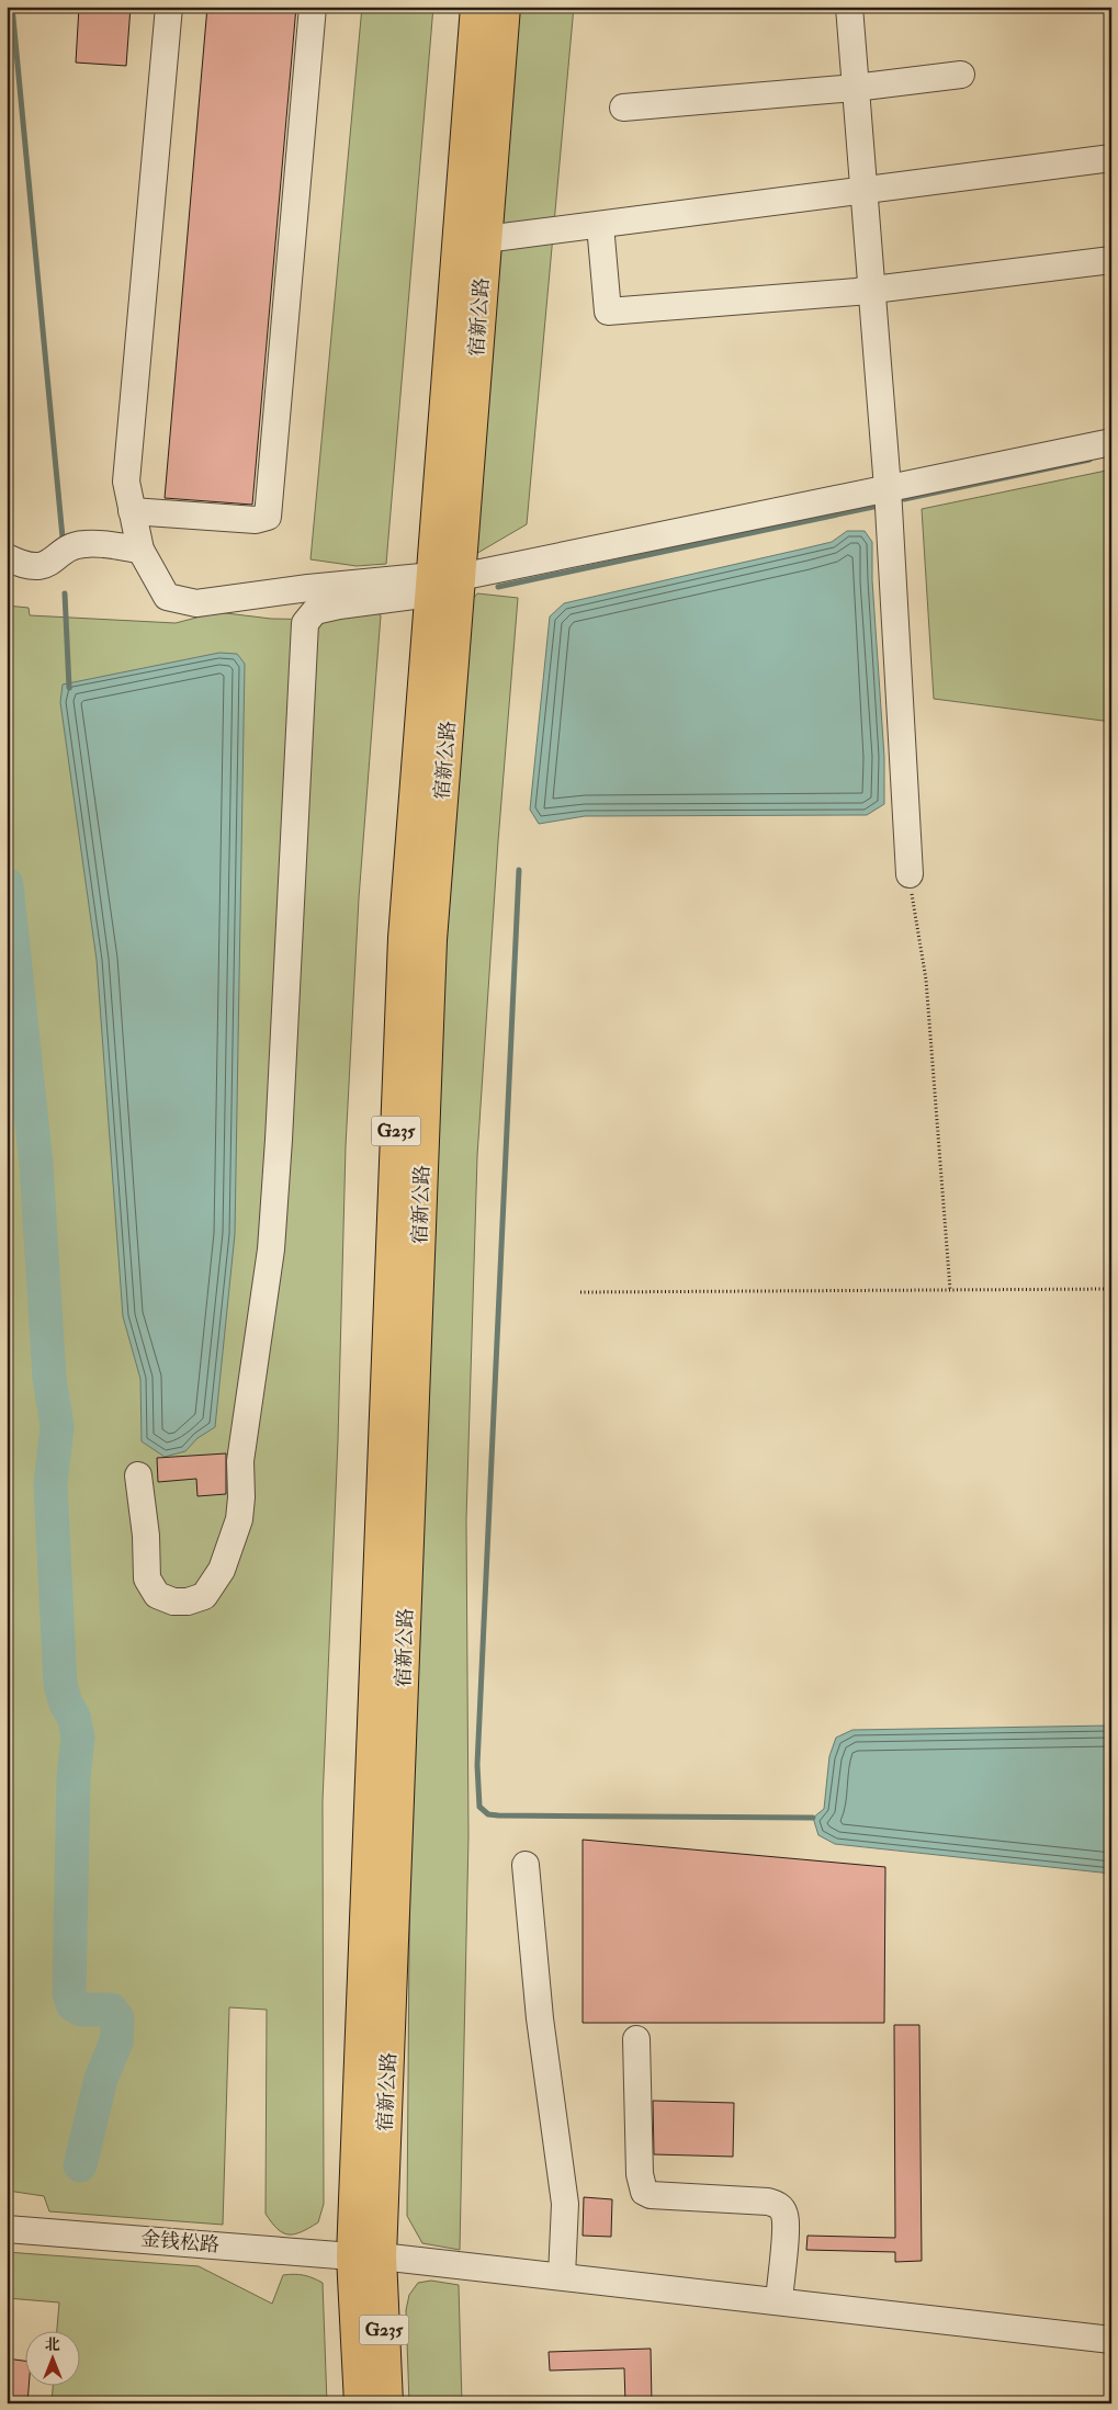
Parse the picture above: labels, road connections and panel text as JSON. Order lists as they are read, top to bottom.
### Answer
{
  "streets": {
    "highway": ["宿新公路", "G235"],
    "street": ["金钱松路"]
  },
  "crossings": [
    ["宿新公路", "金钱松路"]
  ],
  "north": "top"
}
